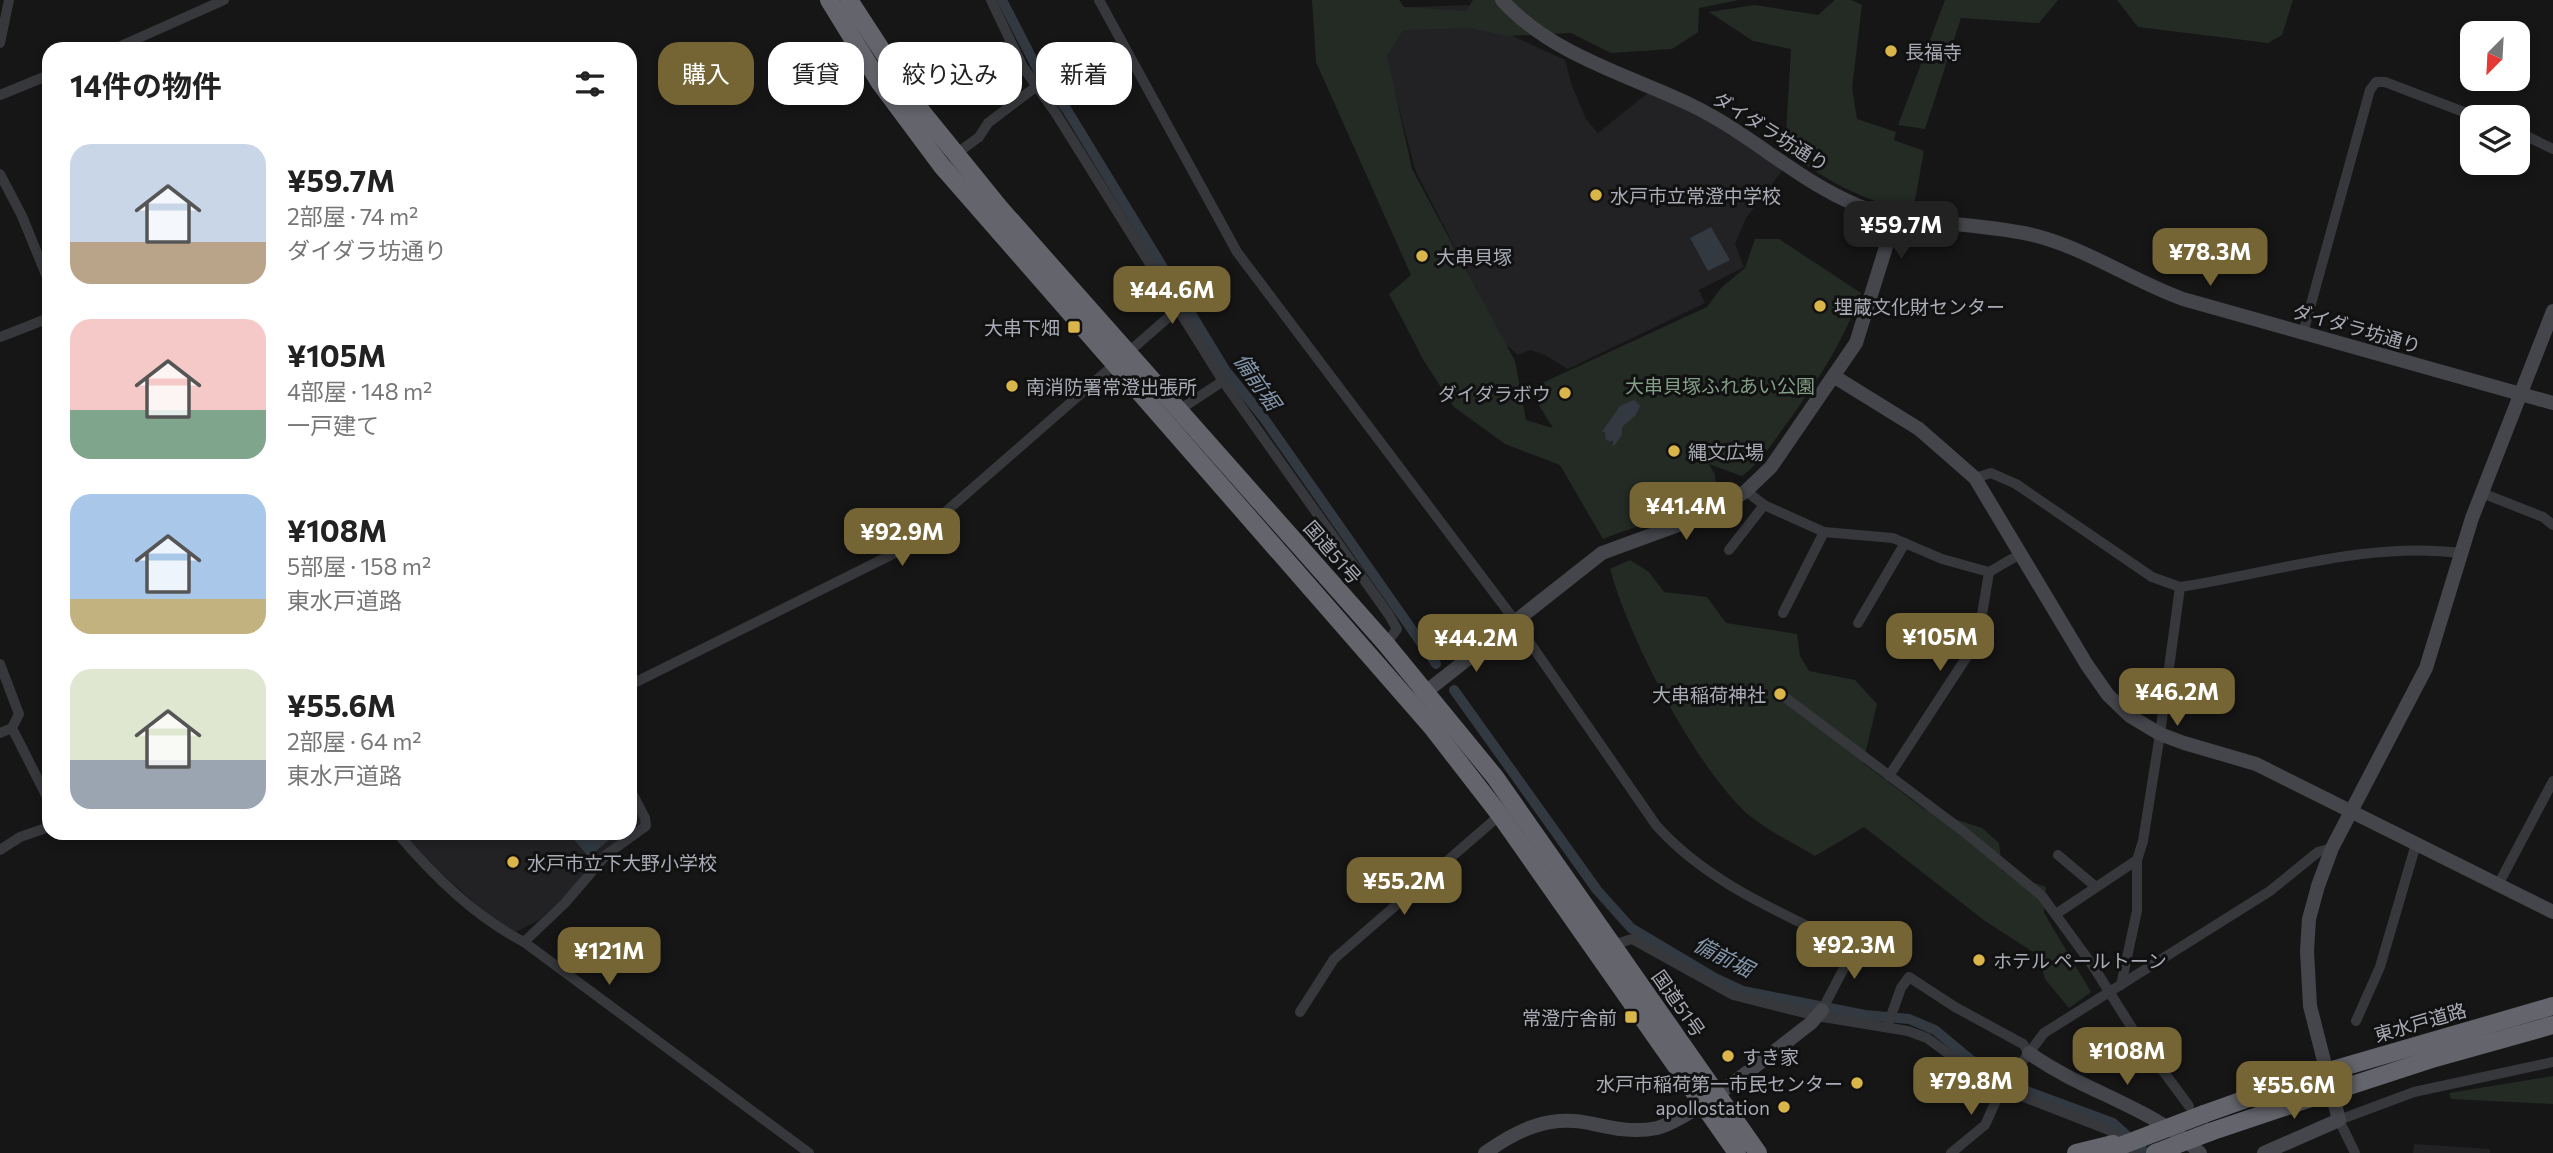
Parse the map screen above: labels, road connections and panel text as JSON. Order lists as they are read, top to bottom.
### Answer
{
  "streets": {
    "highway": ["国道51号", "東水戸道路"],
    "street": ["ダイダラ坊通り"]
  },
  "water": ["備前堀"],
  "parks": ["大串貝塚ふれあい公園"],
  "places": {
    "other": [
      "長福寺",
      "水戸市立常澄中学校",
      "大串貝塚",
      "埋蔵文化財センター",
      "南消防署常澄出張所",
      "ダイダラボウ",
      "縄文広場",
      "大串稲荷神社",
      "水戸市立下大野小学校",
      "ホテル ペールトーン",
      "すき家",
      "水戸市稲荷第一市民センター",
      "apollostation"
    ],
    "transit": ["大串下畑", "常澄庁舎前"]
  },
  "north": "bottom left",
  "page": {
    "chip": [
      "購入",
      "賃貸",
      "絞り込み",
      "新着"
    ],
    "heading": "14件の物件",
    "list": [
      {
        "name": "¥59.7M",
        "note": "2部屋 · 74 m² · ダイダラ坊通り"
      },
      {
        "name": "¥105M",
        "note": "4部屋 · 148 m² · 一戸建て"
      },
      {
        "name": "¥108M",
        "note": "5部屋 · 158 m² · 東水戸道路"
      },
      {
        "name": "¥55.6M",
        "note": "2部屋 · 64 m² · 東水戸道路"
      }
    ],
    "price": [
      "¥59.7M",
      "¥78.3M",
      "¥44.6M",
      "¥41.4M",
      "¥92.9M",
      "¥105M",
      "¥44.2M",
      "¥46.2M",
      "¥55.2M",
      "¥92.3M",
      "¥121M",
      "¥108M",
      "¥79.8M",
      "¥55.6M"
    ]
  }
}
